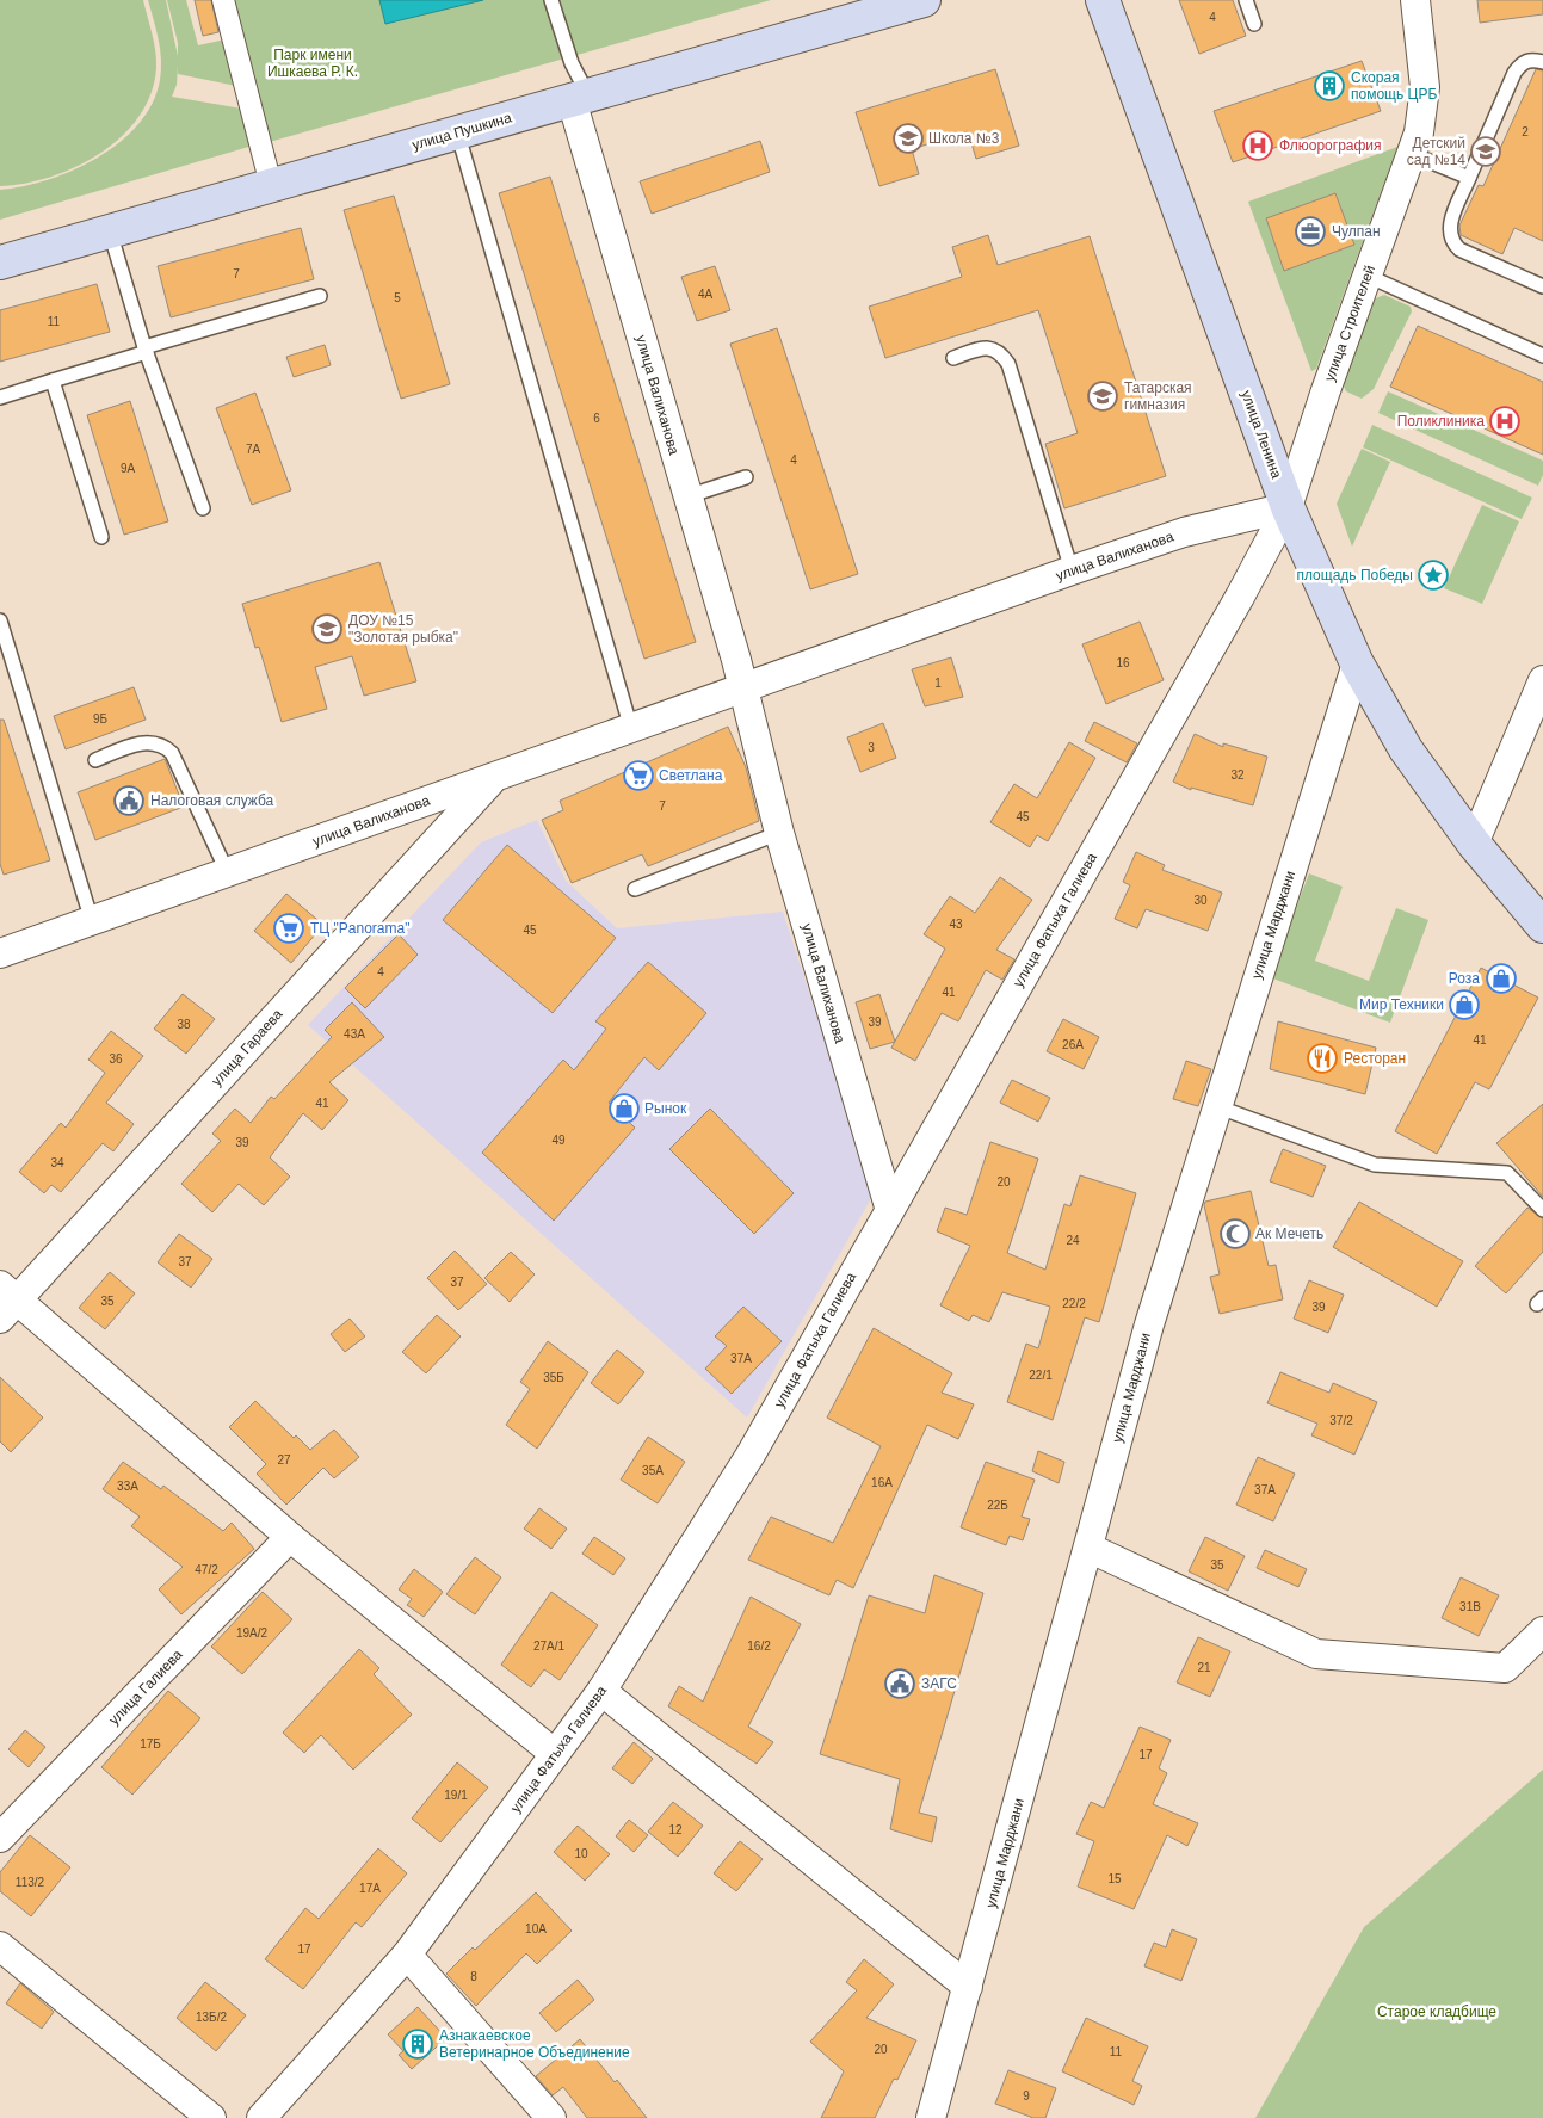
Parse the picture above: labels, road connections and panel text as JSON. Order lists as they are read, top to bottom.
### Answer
{
  "streets": {
    "main road": ["улица Пушкина", "улица Ленина"],
    "street": [
      "улица Строителей",
      "улица Валиханова",
      "улица Фатыха Галиева",
      "улица Марджани",
      "улица Гараева",
      "улица Галиева"
    ]
  },
  "crossings": [
    ["улица Пушкина", "улица Валиханова"],
    ["улица Строителей", "улица Валиханова"],
    ["улица Строителей", "улица Ленина"],
    ["улица Строителей", "улица Фатыха Галиева"],
    ["улица Валиханова", "улица Ленина"],
    ["улица Валиханова", "улица Фатыха Галиева"],
    ["улица Валиханова", "улица Гараева"],
    ["улица Ленина", "улица Фатыха Галиева"],
    ["улица Ленина", "улица Марджани"]
  ],
  "parks": ["Парк имени Ишкаева Р. К.", "Старое кладбище"],
  "places": {
    "building": ["Скорая помощь ЦРБ", "Азнакаевское Ветеринарное Объединение"],
    "school or university": [
      "Школа №3",
      "Детский сад №14",
      "Татарская гимназия",
      "ДОУ №15 \"Золотая рыбка\""
    ],
    "hospital": ["Флюорография", "Поликлиника"],
    "office": ["Чулпан"],
    "place": ["площадь Победы"],
    "supermarket": ["Светлана", "ТЦ \"Panorama\""],
    "public building": ["Налоговая служба", "ЗАГС"],
    "shop": ["Роза", "Мир Техники", "Рынок"],
    "restaurant": ["Ресторан"],
    "mosque": ["Ак Мечеть"]
  },
  "house_numbers": [
    "4",
    "2",
    "7",
    "4А",
    "5",
    "11",
    "6",
    "7А",
    "4",
    "9А",
    "16",
    "1",
    "9Б",
    "3",
    "32",
    "7",
    "45",
    "30",
    "43",
    "45",
    "4",
    "41",
    "39",
    "38",
    "43А",
    "41",
    "26А",
    "36",
    "41",
    "49",
    "39",
    "34",
    "20",
    "24",
    "37",
    "37",
    "35",
    "22/2",
    "39",
    "37А",
    "22/1",
    "35Б",
    "37/2",
    "27",
    "35А",
    "16А",
    "33А",
    "37А",
    "22Б",
    "35",
    "47/2",
    "31В",
    "19А/2",
    "27А/1",
    "16/2",
    "21",
    "17Б",
    "17",
    "19/1",
    "12",
    "10",
    "15",
    "113/2",
    "17А",
    "10А",
    "17",
    "8",
    "13Б/2",
    "20",
    "11",
    "9"
  ]
}
